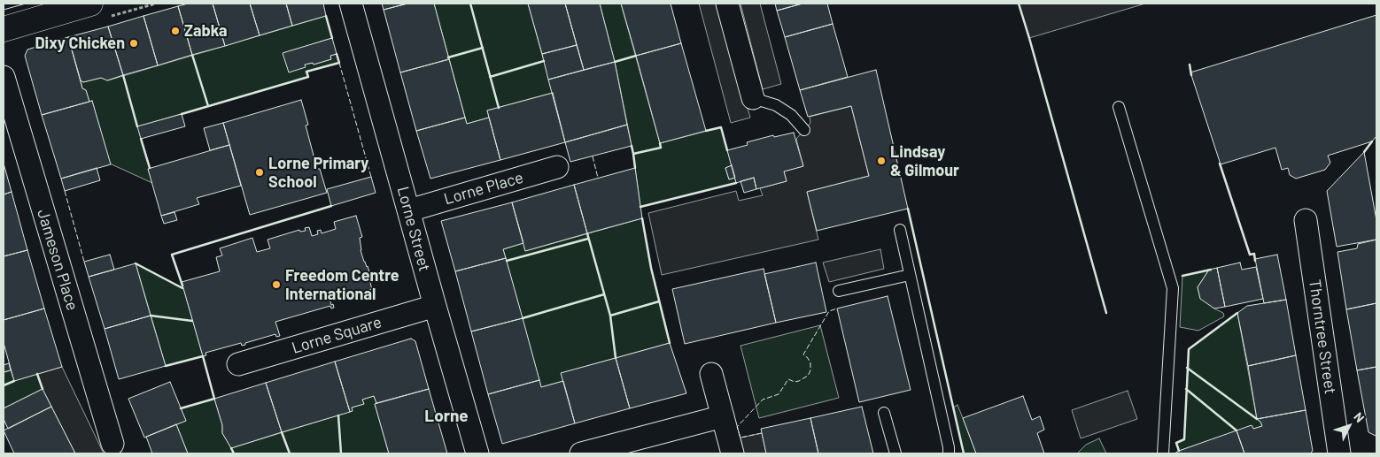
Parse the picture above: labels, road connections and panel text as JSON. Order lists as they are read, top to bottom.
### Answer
{
  "streets": {
    "street": [
      "Lorne Place",
      "Lorne Street",
      "Jameson Place",
      "Lorne Square",
      "Thorntree Street"
    ]
  },
  "crossings": [
    ["Lorne Place", "Lorne Street"],
    ["Lorne Street", "Lorne Square"]
  ],
  "districts": ["Lorne"],
  "places": [
    "Zabka",
    "Dixy Chicken",
    "Lindsay & Gilmour",
    "Lorne Primary School",
    "Freedom Centre International"
  ],
  "north": "top right"
}
